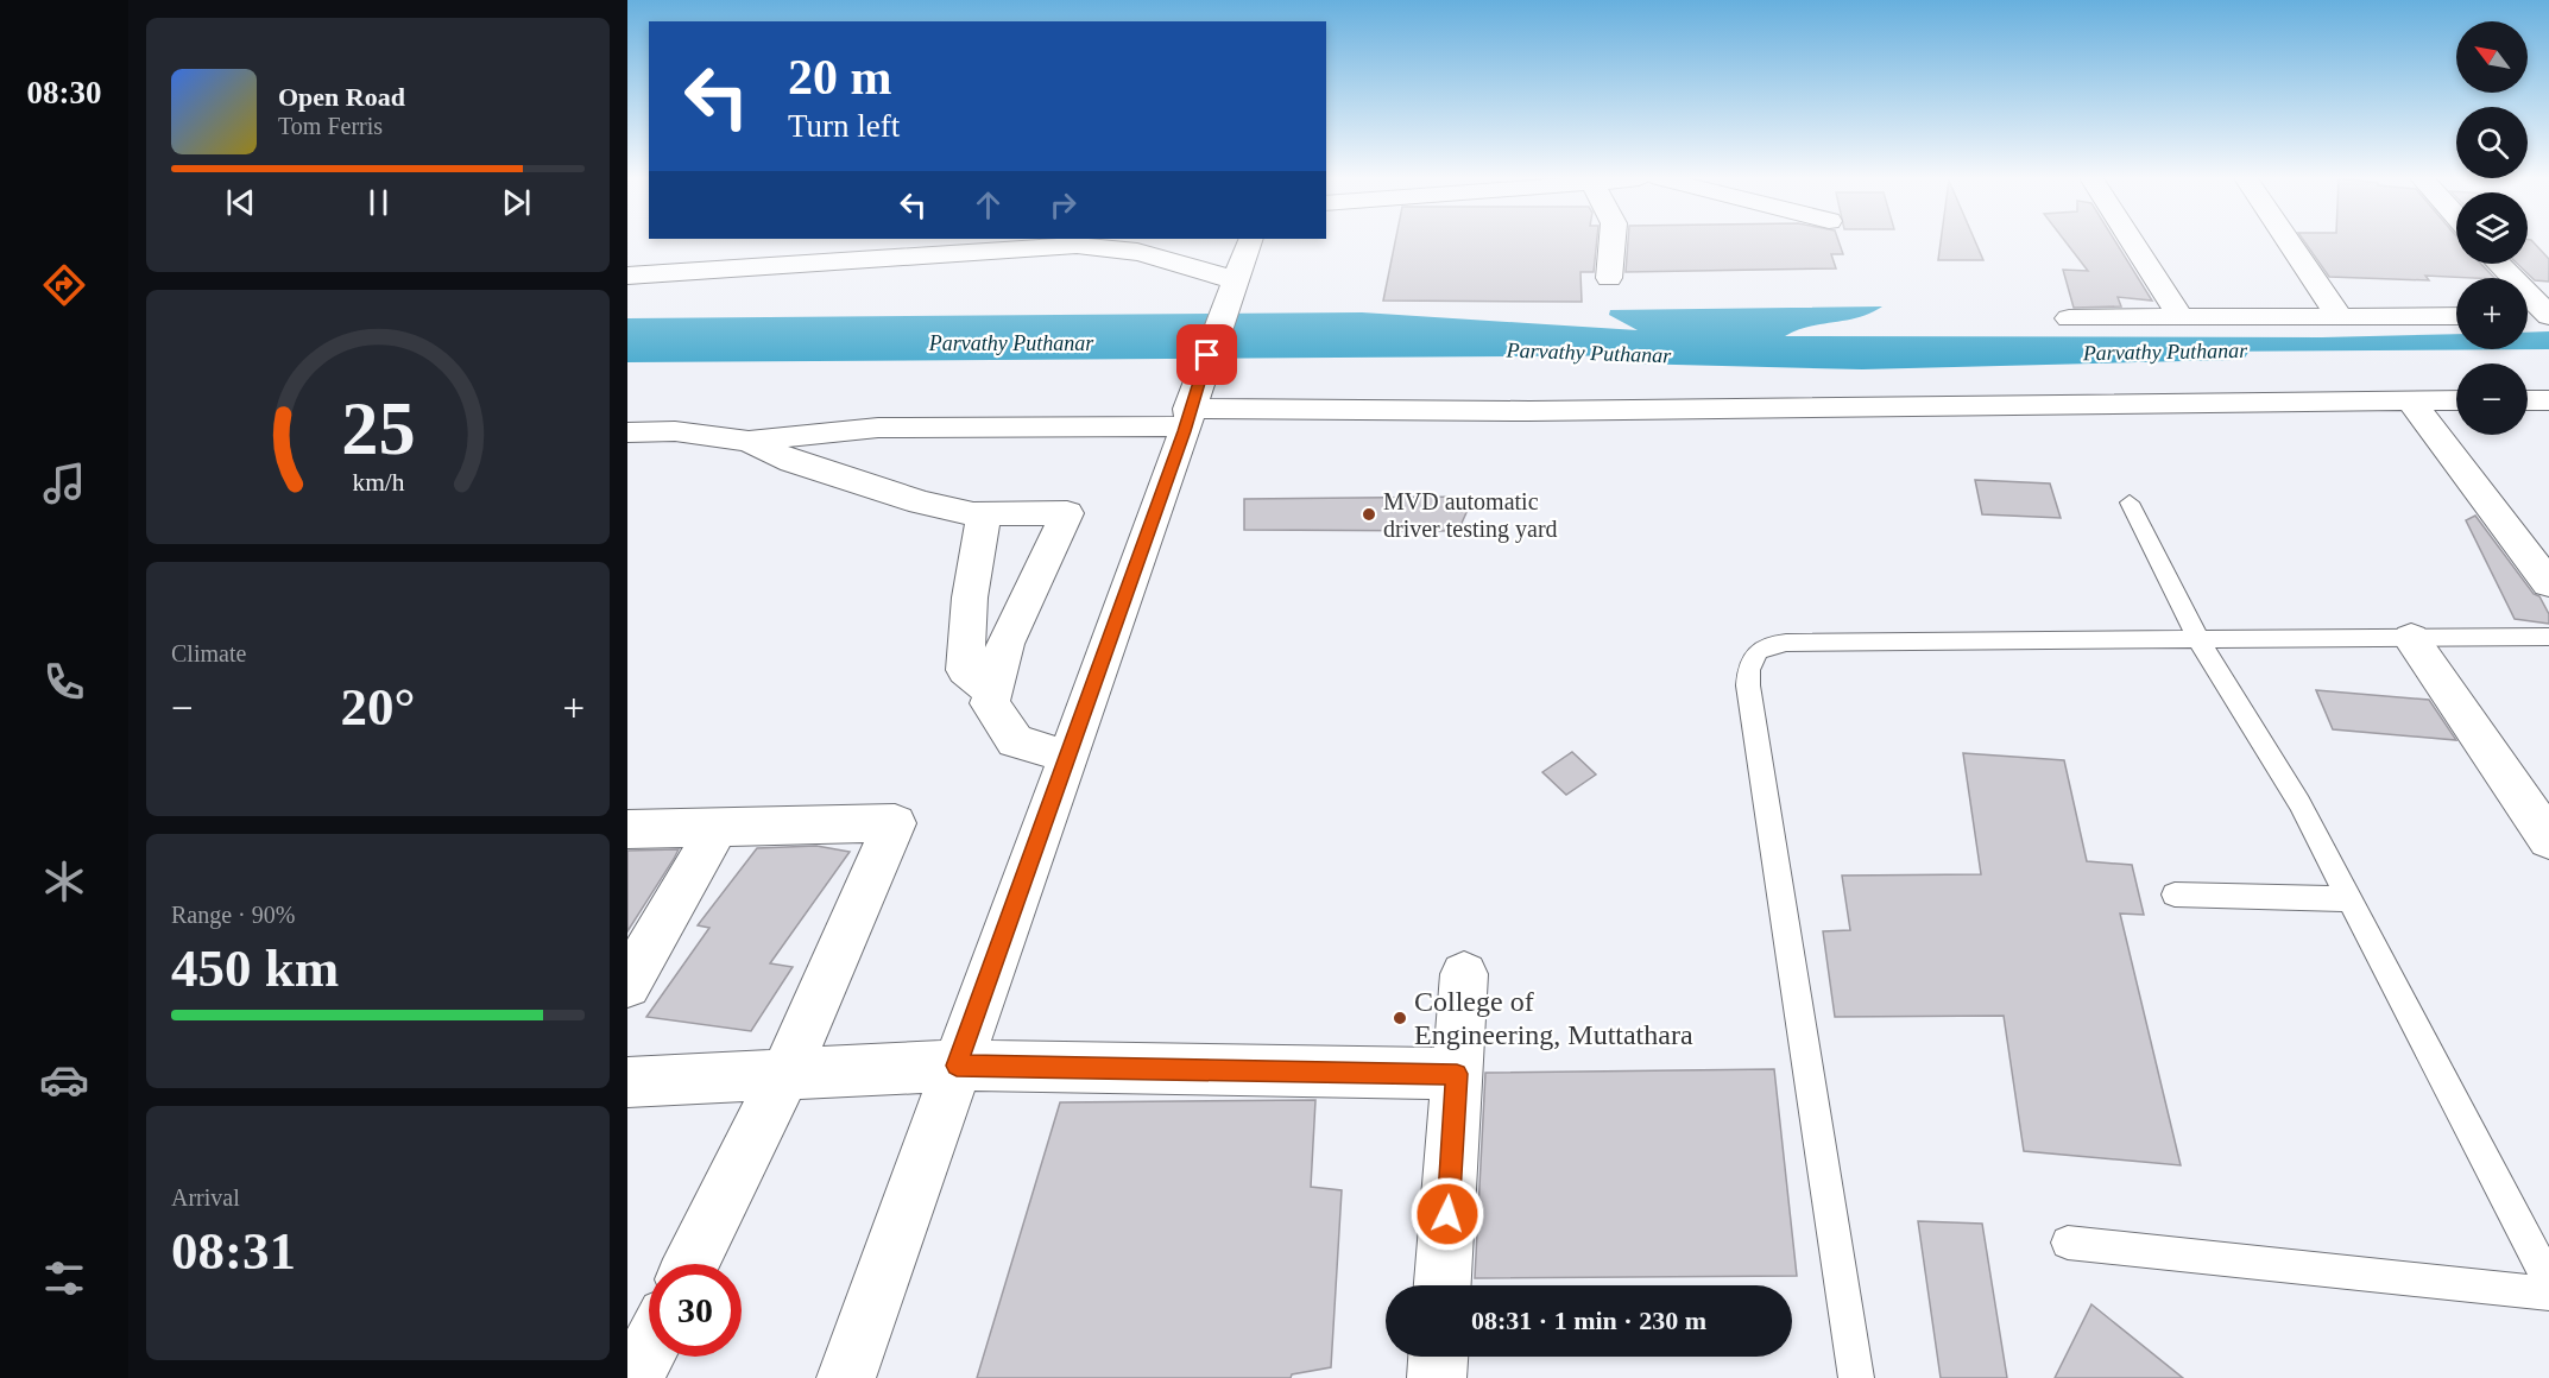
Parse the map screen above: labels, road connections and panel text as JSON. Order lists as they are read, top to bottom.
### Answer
{
  "water": ["Parvathy Puthanar"],
  "places": ["MVD automatic driver testing yard", "College of Engineering, Muttathara"],
  "north": "top left",
  "page": {
    "tabs": "08:30",
    "map_buttons": ["+", "−"],
    "turn": ["20 m", "Turn left"],
    "song": ["Open Road", "Tom Ferris"],
    "tile": [
      "Climate",
      ["Range · 90%", "450 km"],
      ["Arrival", "08:31"]
    ],
    "heat": ["−", "20°", "+"],
    "limit": "30",
    "trip": "08:31 · 1 min · 230 m",
    "gauge": ["25", "km/h"]
  }
}
